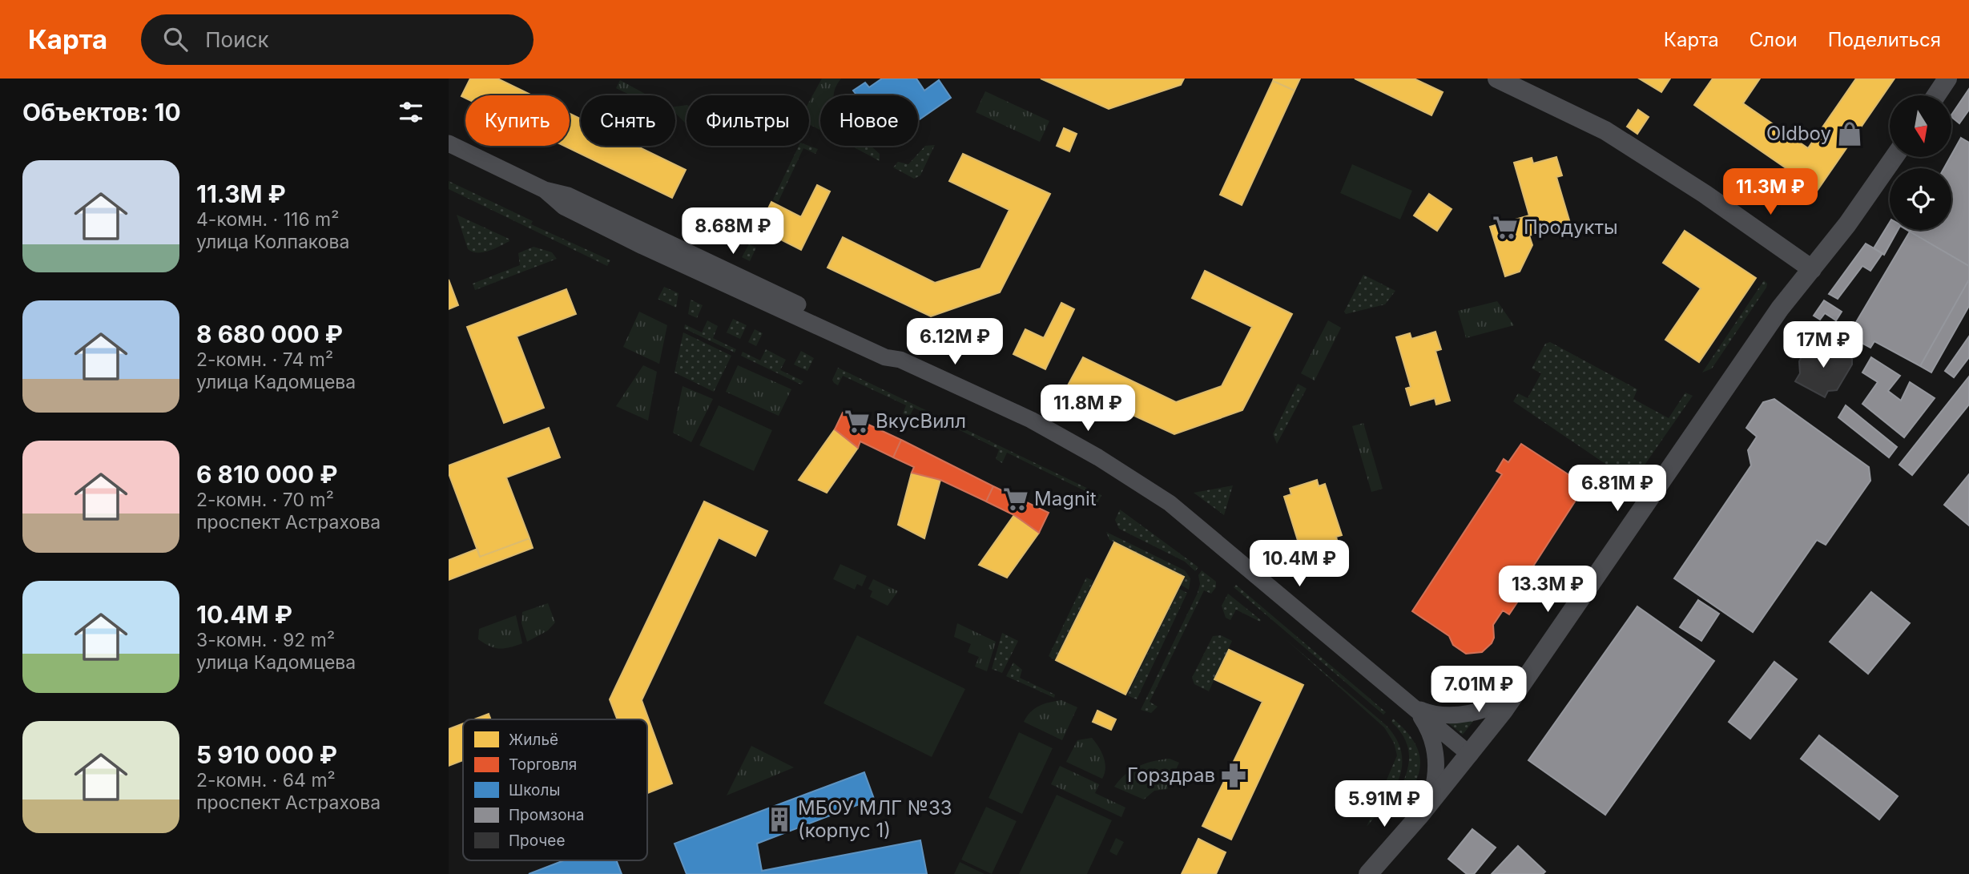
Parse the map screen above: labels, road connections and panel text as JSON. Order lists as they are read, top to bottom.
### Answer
{
  "places": {
    "shop": ["Oldboy"],
    "supermarket": ["Продукты", "ВкусВилл", "Magnit"],
    "pharmacy": ["Горздрав"],
    "building": ["МБОУ МЛГ №33 (корпус 1)"]
  },
  "legend": [
    "Жильё",
    "Торговля",
    "Школы",
    "Промзона",
    "Прочее"
  ],
  "north": "bottom",
  "page": {
    "header": "Карта",
    "search": "Поиск",
    "nav": ["Карта", "Слои", "Поделиться"],
    "heading": "Объектов: 10",
    "chip": [
      "Купить",
      "Снять",
      "Фильтры",
      "Новое"
    ],
    "list": [
      {
        "name": "11.3M ₽",
        "note": "4-комн. · 116 m² · улица Колпакова"
      },
      {
        "name": "8 680 000 ₽",
        "note": "2-комн. · 74 m² · улица Кадомцева"
      },
      {
        "name": "6 810 000 ₽",
        "note": "2-комн. · 70 m² · проспект Астрахова"
      },
      {
        "name": "10.4M ₽",
        "note": "3-комн. · 92 m² · улица Кадомцева"
      },
      {
        "name": "5 910 000 ₽",
        "note": "2-комн. · 64 m² · проспект Астрахова"
      }
    ],
    "price": [
      "11.3M ₽",
      "8.68M ₽",
      "6.12M ₽",
      "17M ₽",
      "11.8M ₽",
      "6.81M ₽",
      "10.4M ₽",
      "13.3M ₽",
      "7.01M ₽",
      "5.91M ₽"
    ]
  }
}
